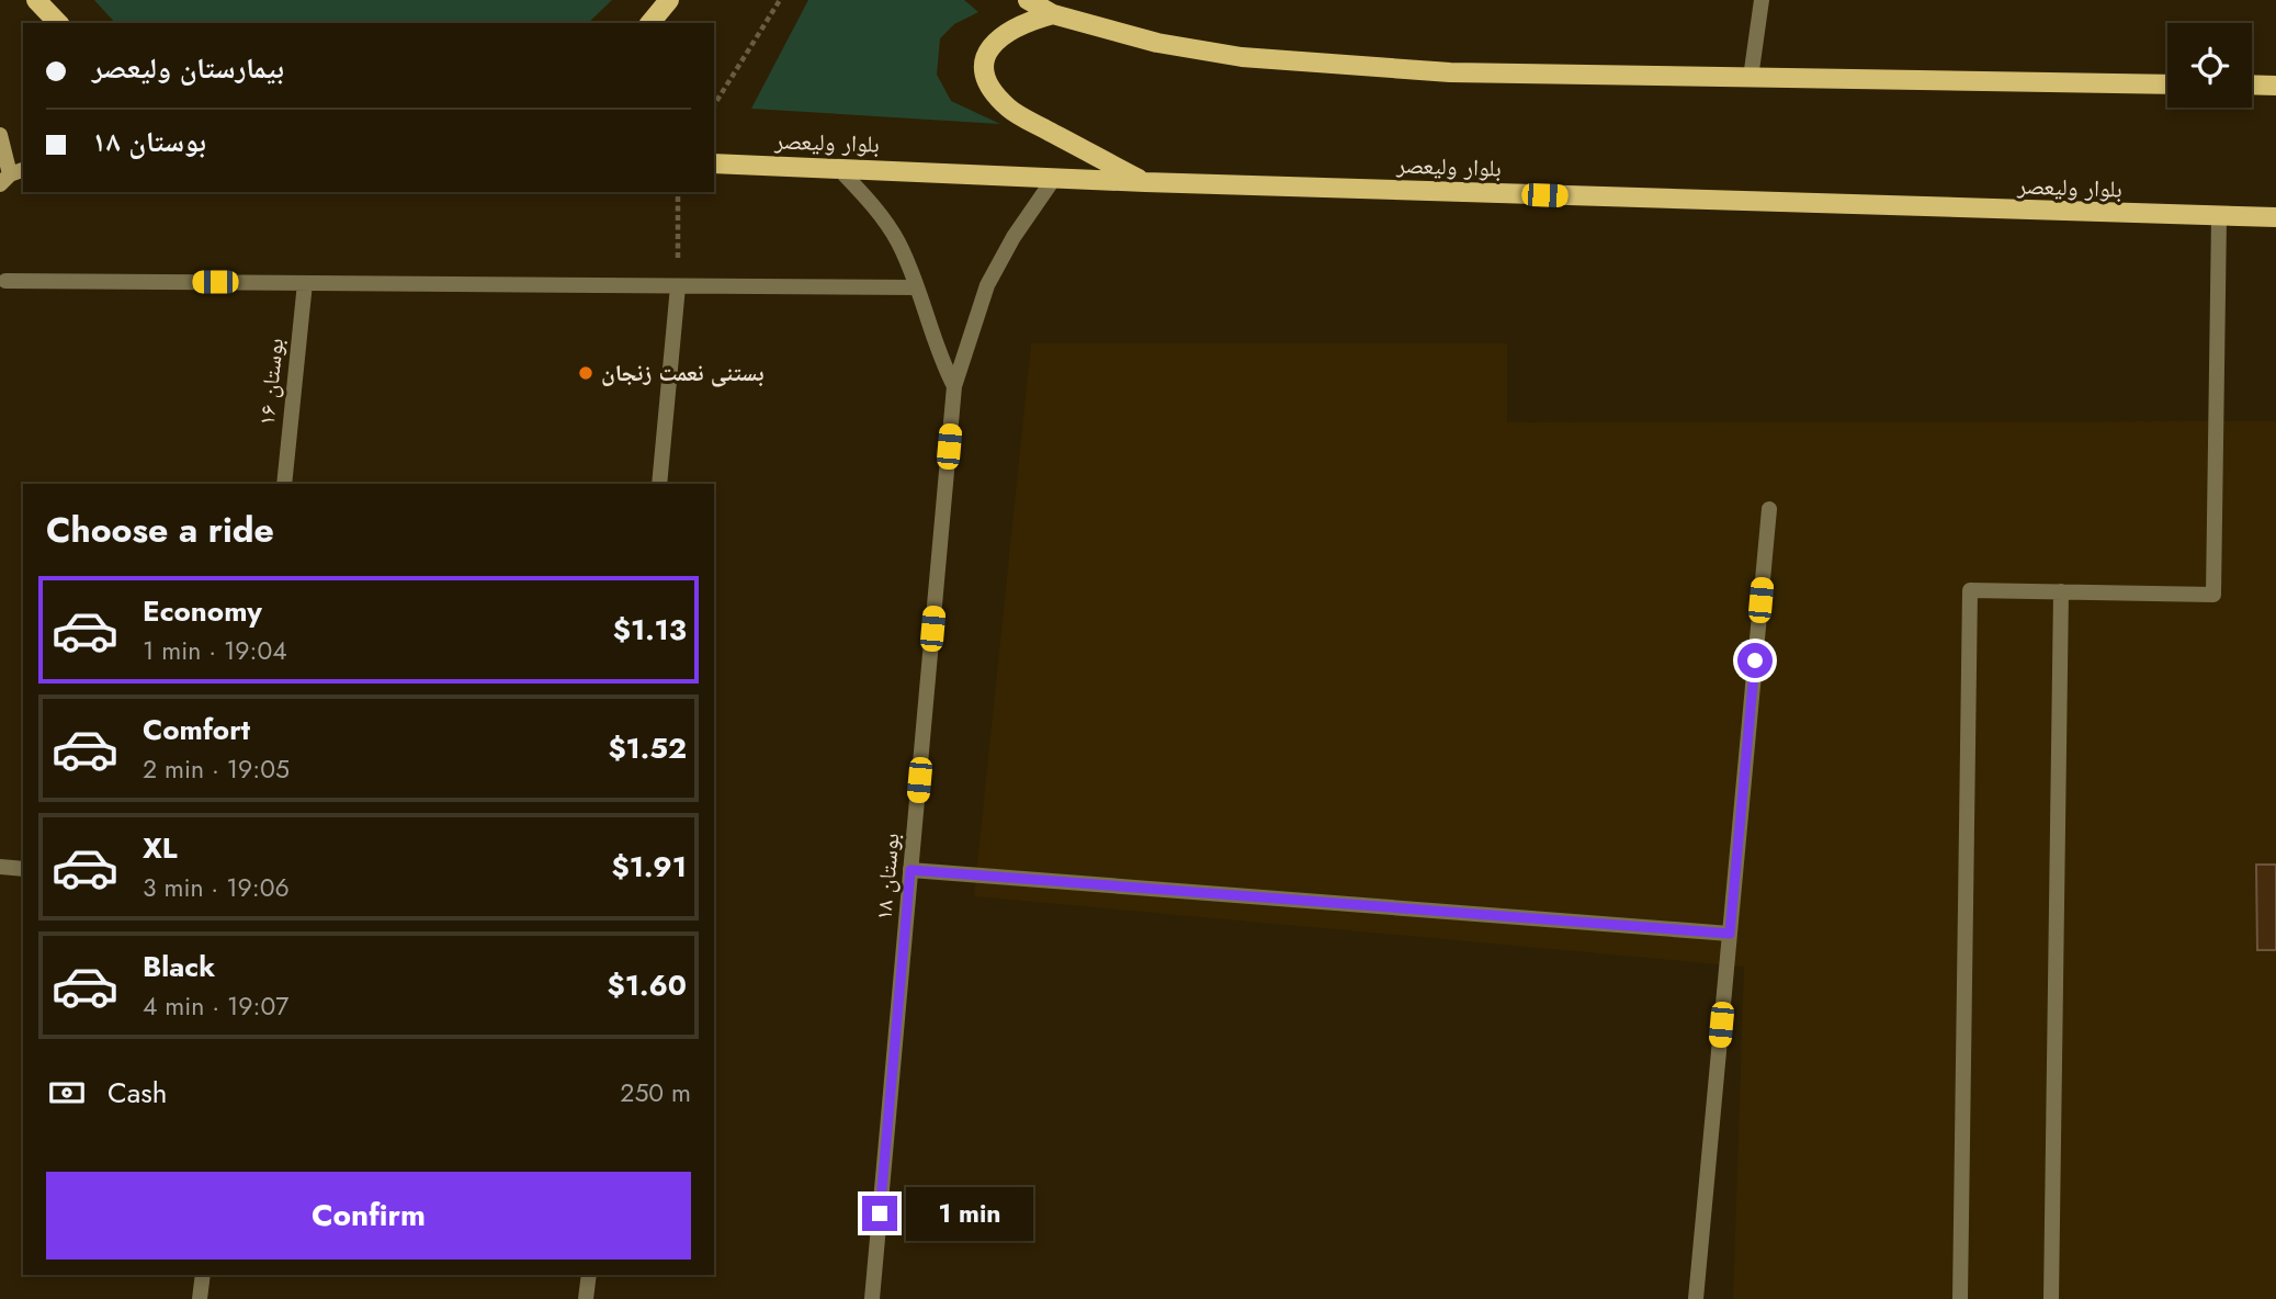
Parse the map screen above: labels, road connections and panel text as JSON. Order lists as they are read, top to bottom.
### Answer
{
  "streets": {
    "main road": ["بلوار ولیعصر"],
    "street": ["بوستان ۱۶", "بوستان ۱۸"]
  },
  "crossings": [
    ["بلوار ولیعصر", "بوستان ۱۸"]
  ],
  "places": ["بستنی نعمت زنجان"],
  "page": {
    "banner": ["بیمارستان ولیعصر", "بوستان ۱۸"],
    "heading": "Choose a ride",
    "list": [
      {
        "name": "Economy",
        "note": "1 min · 19:04",
        "value": "$1.13"
      },
      {
        "name": "Comfort",
        "note": "2 min · 19:05",
        "value": "$1.52"
      },
      {
        "name": "XL",
        "note": "3 min · 19:06",
        "value": "$1.91"
      },
      {
        "name": "Black",
        "note": "4 min · 19:07",
        "value": "$1.60"
      }
    ],
    "pay": ["Cash", "250 m"],
    "buttons": "Confirm",
    "bubble": "1 min"
  }
}
